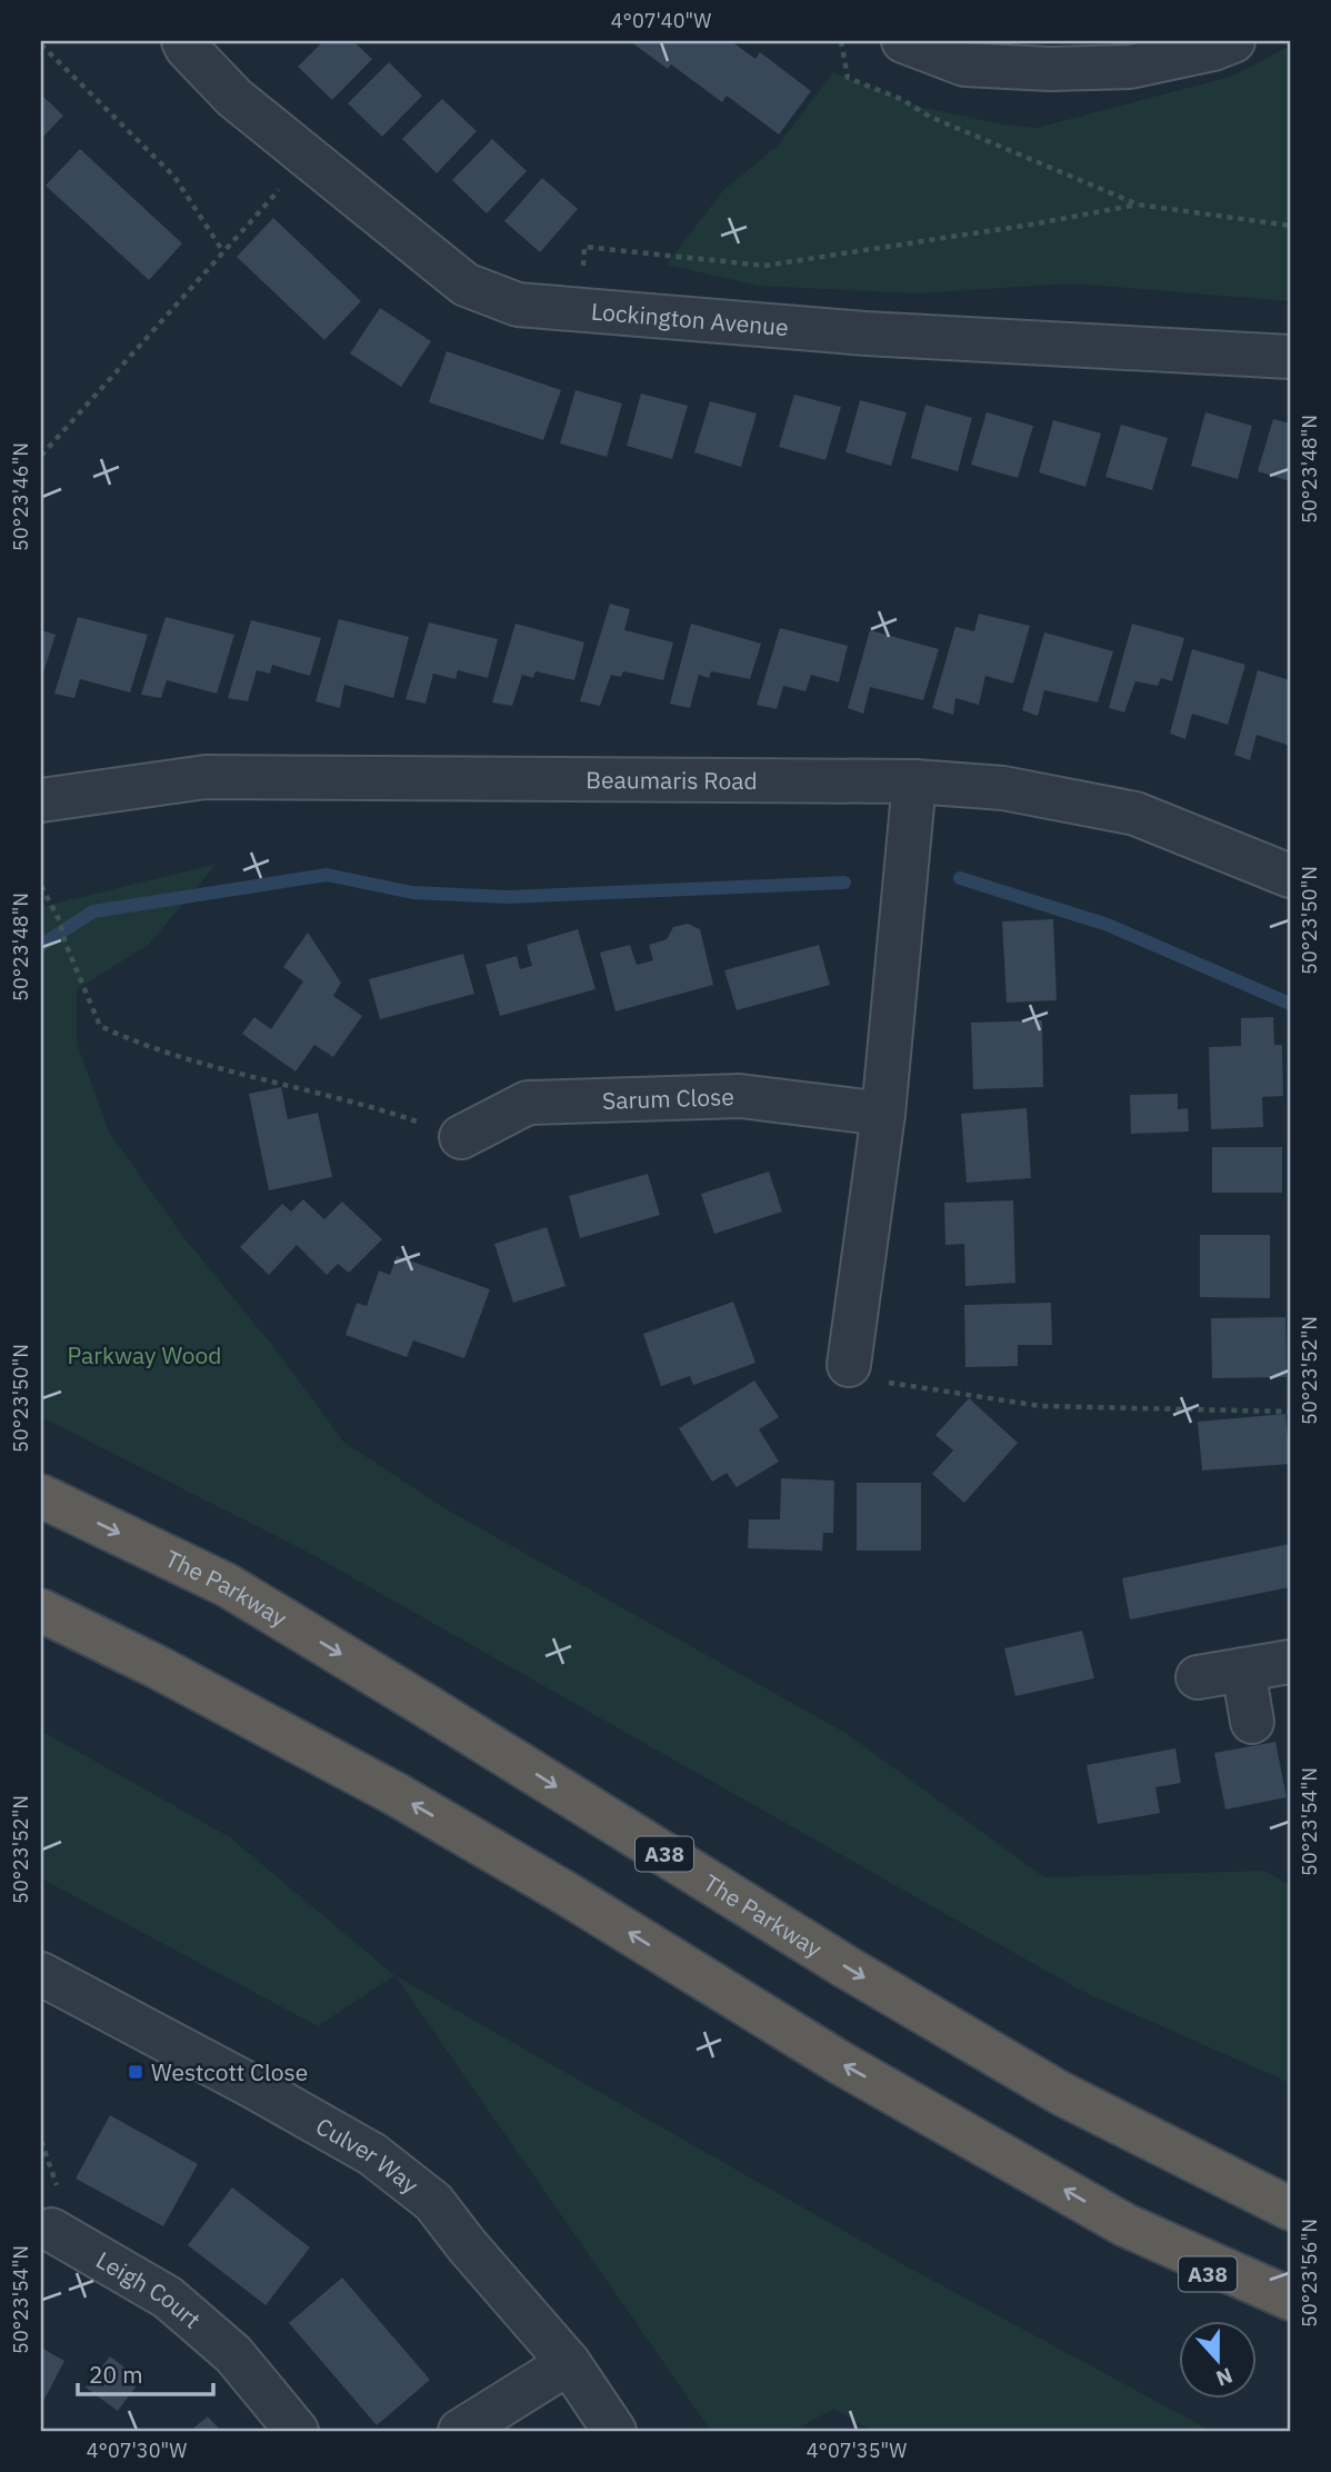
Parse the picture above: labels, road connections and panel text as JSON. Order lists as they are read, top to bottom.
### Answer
{
  "streets": {
    "highway": ["The Parkway", "A38"],
    "street": [
      "Lockington Avenue",
      "Beaumaris Road",
      "Sarum Close",
      "Culver Way",
      "Leigh Court"
    ]
  },
  "parks": ["Parkway Wood"],
  "places": {
    "transit": ["Westcott Close"]
  },
  "scale_bar": "20 m",
  "north": "bottom",
  "coordinates": [
    "4°07'40\"W",
    "50°23'48\"N",
    "50°23'46\"N",
    "50°23'50\"N",
    "50°23'52\"N",
    "50°23'54\"N",
    "50°23'56\"N",
    "4°07'30\"W",
    "4°07'35\"W"
  ]
}
